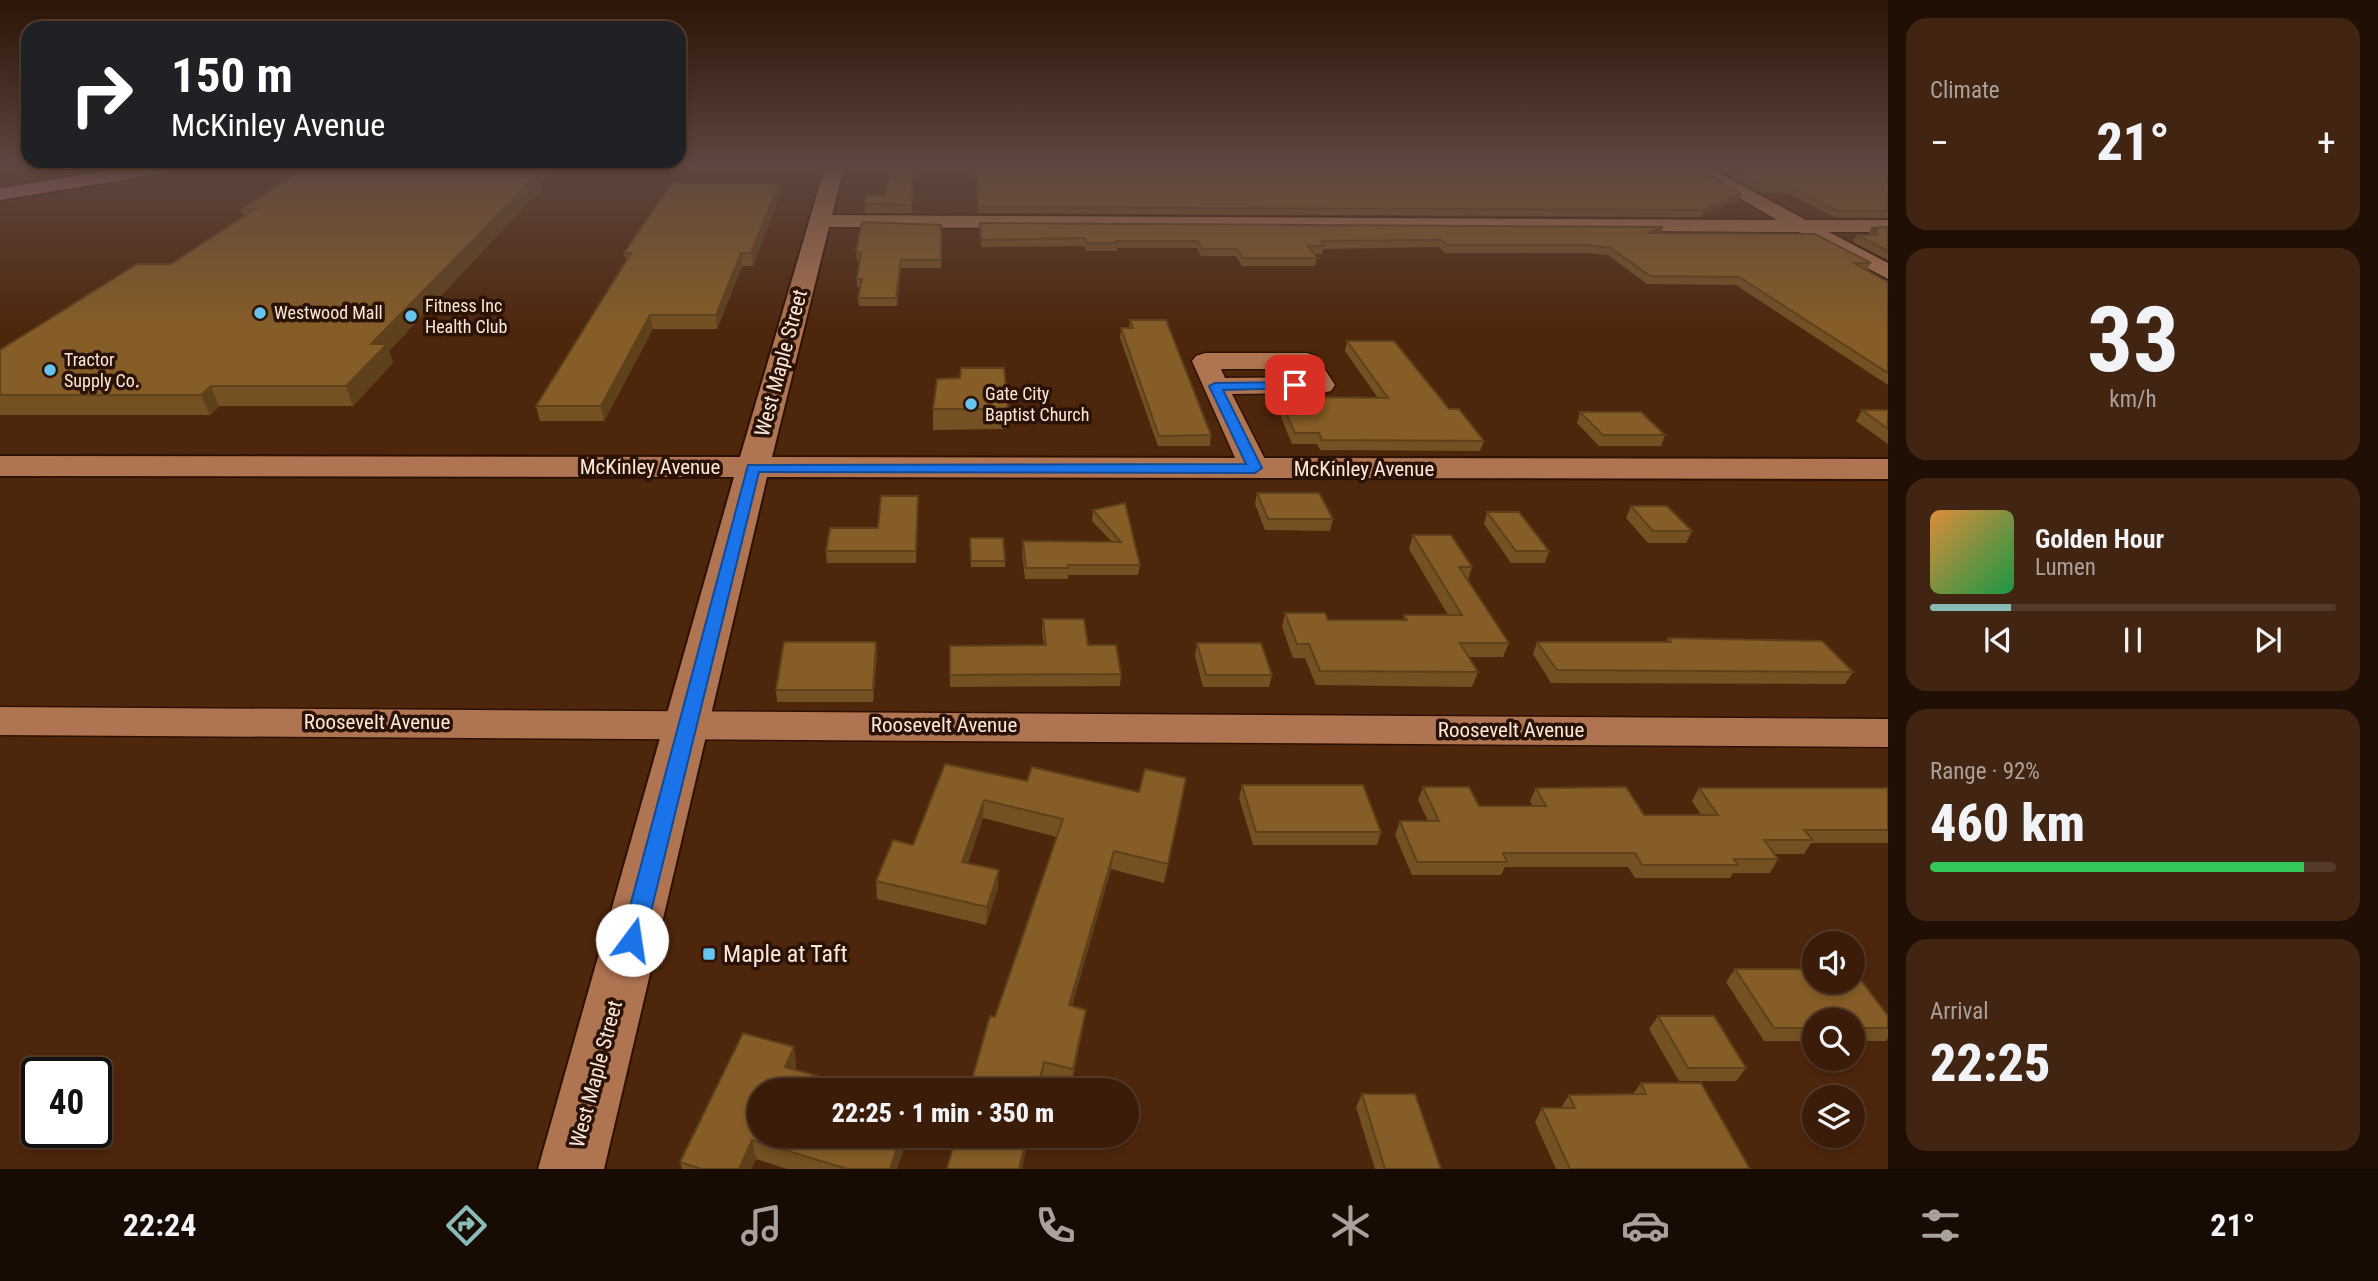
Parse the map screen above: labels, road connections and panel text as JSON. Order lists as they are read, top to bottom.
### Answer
{
  "streets": {
    "street": ["West Maple Street", "McKinley Avenue", "Roosevelt Avenue"]
  },
  "crossings": [
    ["West Maple Street", "McKinley Avenue"],
    ["West Maple Street", "Roosevelt Avenue"]
  ],
  "places": {
    "other": [
      "Westwood Mall",
      "Fitness Inc Health Club",
      "Tractor Supply Co.",
      "Gate City Baptist Church"
    ],
    "transit": ["Maple at Taft"]
  },
  "page": {
    "tile": [
      "Climate",
      ["33", "km/h"],
      ["Range · 92%", "460 km"],
      ["Arrival", "22:25"]
    ],
    "turn": ["150 m", "McKinley Avenue"],
    "heat": ["−", "21°", "+"],
    "song": ["Golden Hour", "Lumen"],
    "limit": "40",
    "trip": "22:25 · 1 min · 350 m",
    "tabs": ["22:24", "21°"]
  }
}
